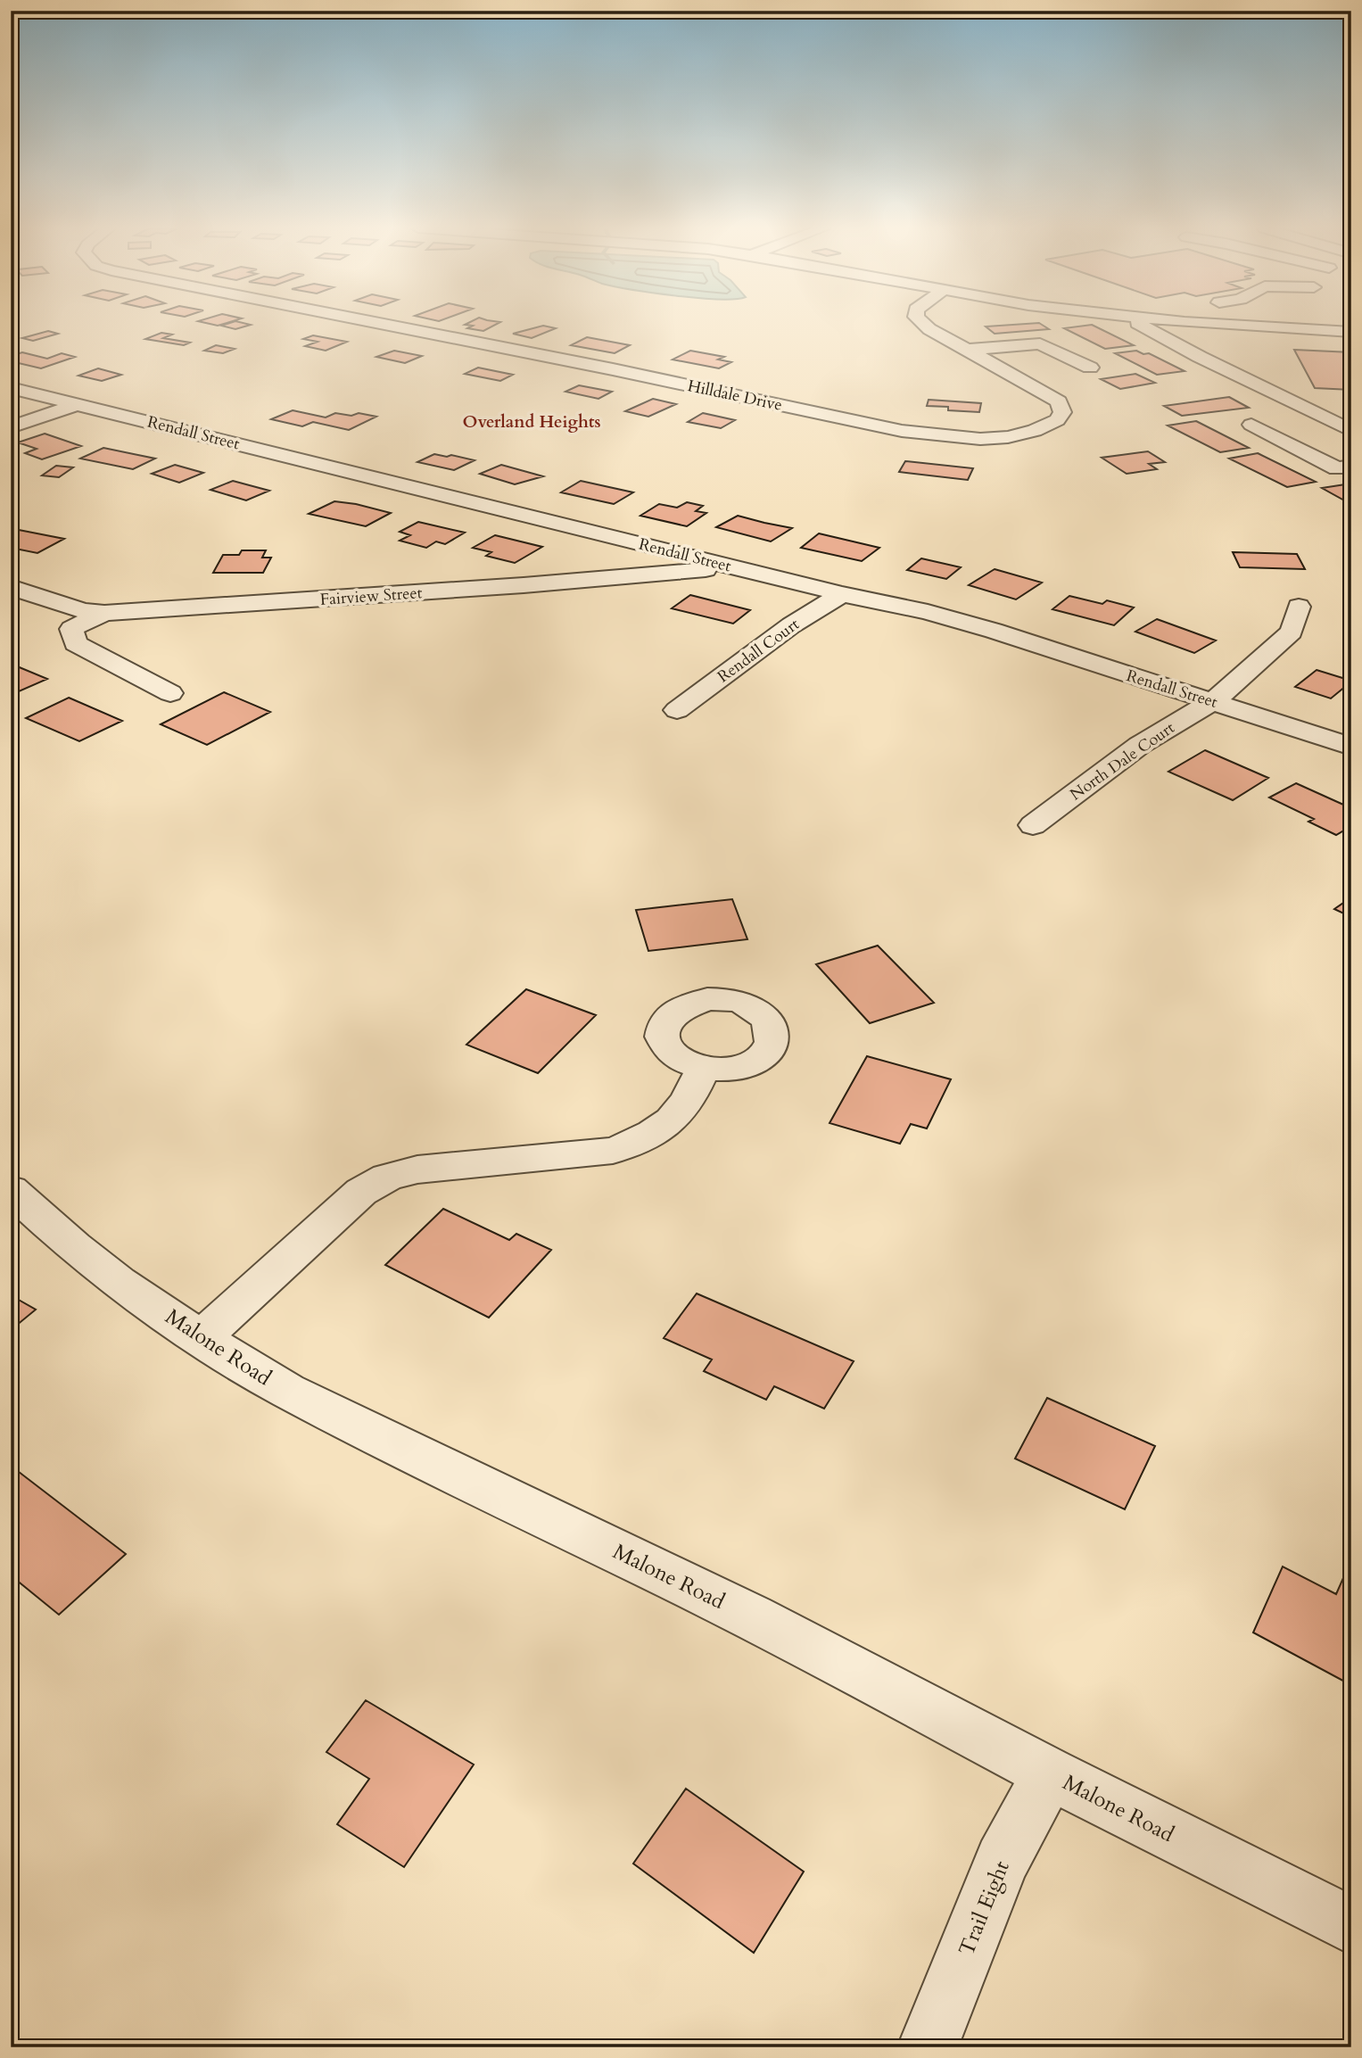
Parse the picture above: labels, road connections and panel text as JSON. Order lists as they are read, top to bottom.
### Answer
{
  "streets": {
    "street": [
      "Hilldale Drive",
      "Rendall Street",
      "Fairview Street",
      "Rendall Court",
      "North Dale Court",
      "Malone Road",
      "Trail Eight"
    ]
  },
  "crossings": [
    ["Rendall Street", "Fairview Street"],
    ["Rendall Street", "Rendall Court"],
    ["Rendall Street", "North Dale Court"],
    ["Malone Road", "Trail Eight"]
  ],
  "districts": ["Overland Heights"]
}
